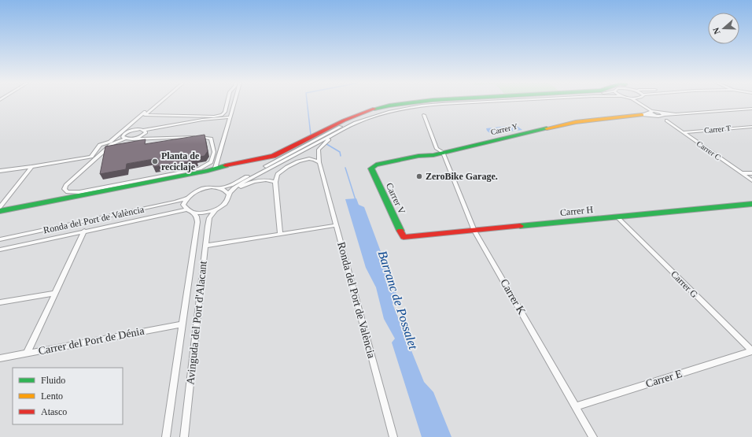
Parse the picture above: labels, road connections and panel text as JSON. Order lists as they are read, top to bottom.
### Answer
{
  "streets": {
    "street": [
      "Carrer Y",
      "Carrer T",
      "Carrer C",
      "Carrer V",
      "Carrer H",
      "Ronda del Port de València",
      "Carrer G",
      "Carrer K",
      "Avinguda del Port d'Alacant",
      "Carrer del Port de Dénia",
      "Carrer E"
    ]
  },
  "crossings": [
    ["Carrer Y", "Carrer C"],
    ["Carrer Y", "Carrer V"],
    ["Carrer Y", "Carrer K"],
    ["Carrer T", "Carrer C"],
    ["Carrer V", "Carrer H"],
    ["Carrer H", "Carrer G"],
    ["Carrer H", "Carrer K"],
    ["Ronda del Port de València", "Avinguda del Port d'Alacant"],
    ["Carrer G", "Carrer E"],
    ["Carrer K", "Carrer E"],
    ["Avinguda del Port d'Alacant", "Carrer del Port de Dénia"]
  ],
  "water": ["Barranc de Possalet"],
  "places": ["Planta de reciclaje", "ZeroBike Garage."],
  "legend": ["Fluido", "Lento", "Atasco"],
  "north": "left"
}
